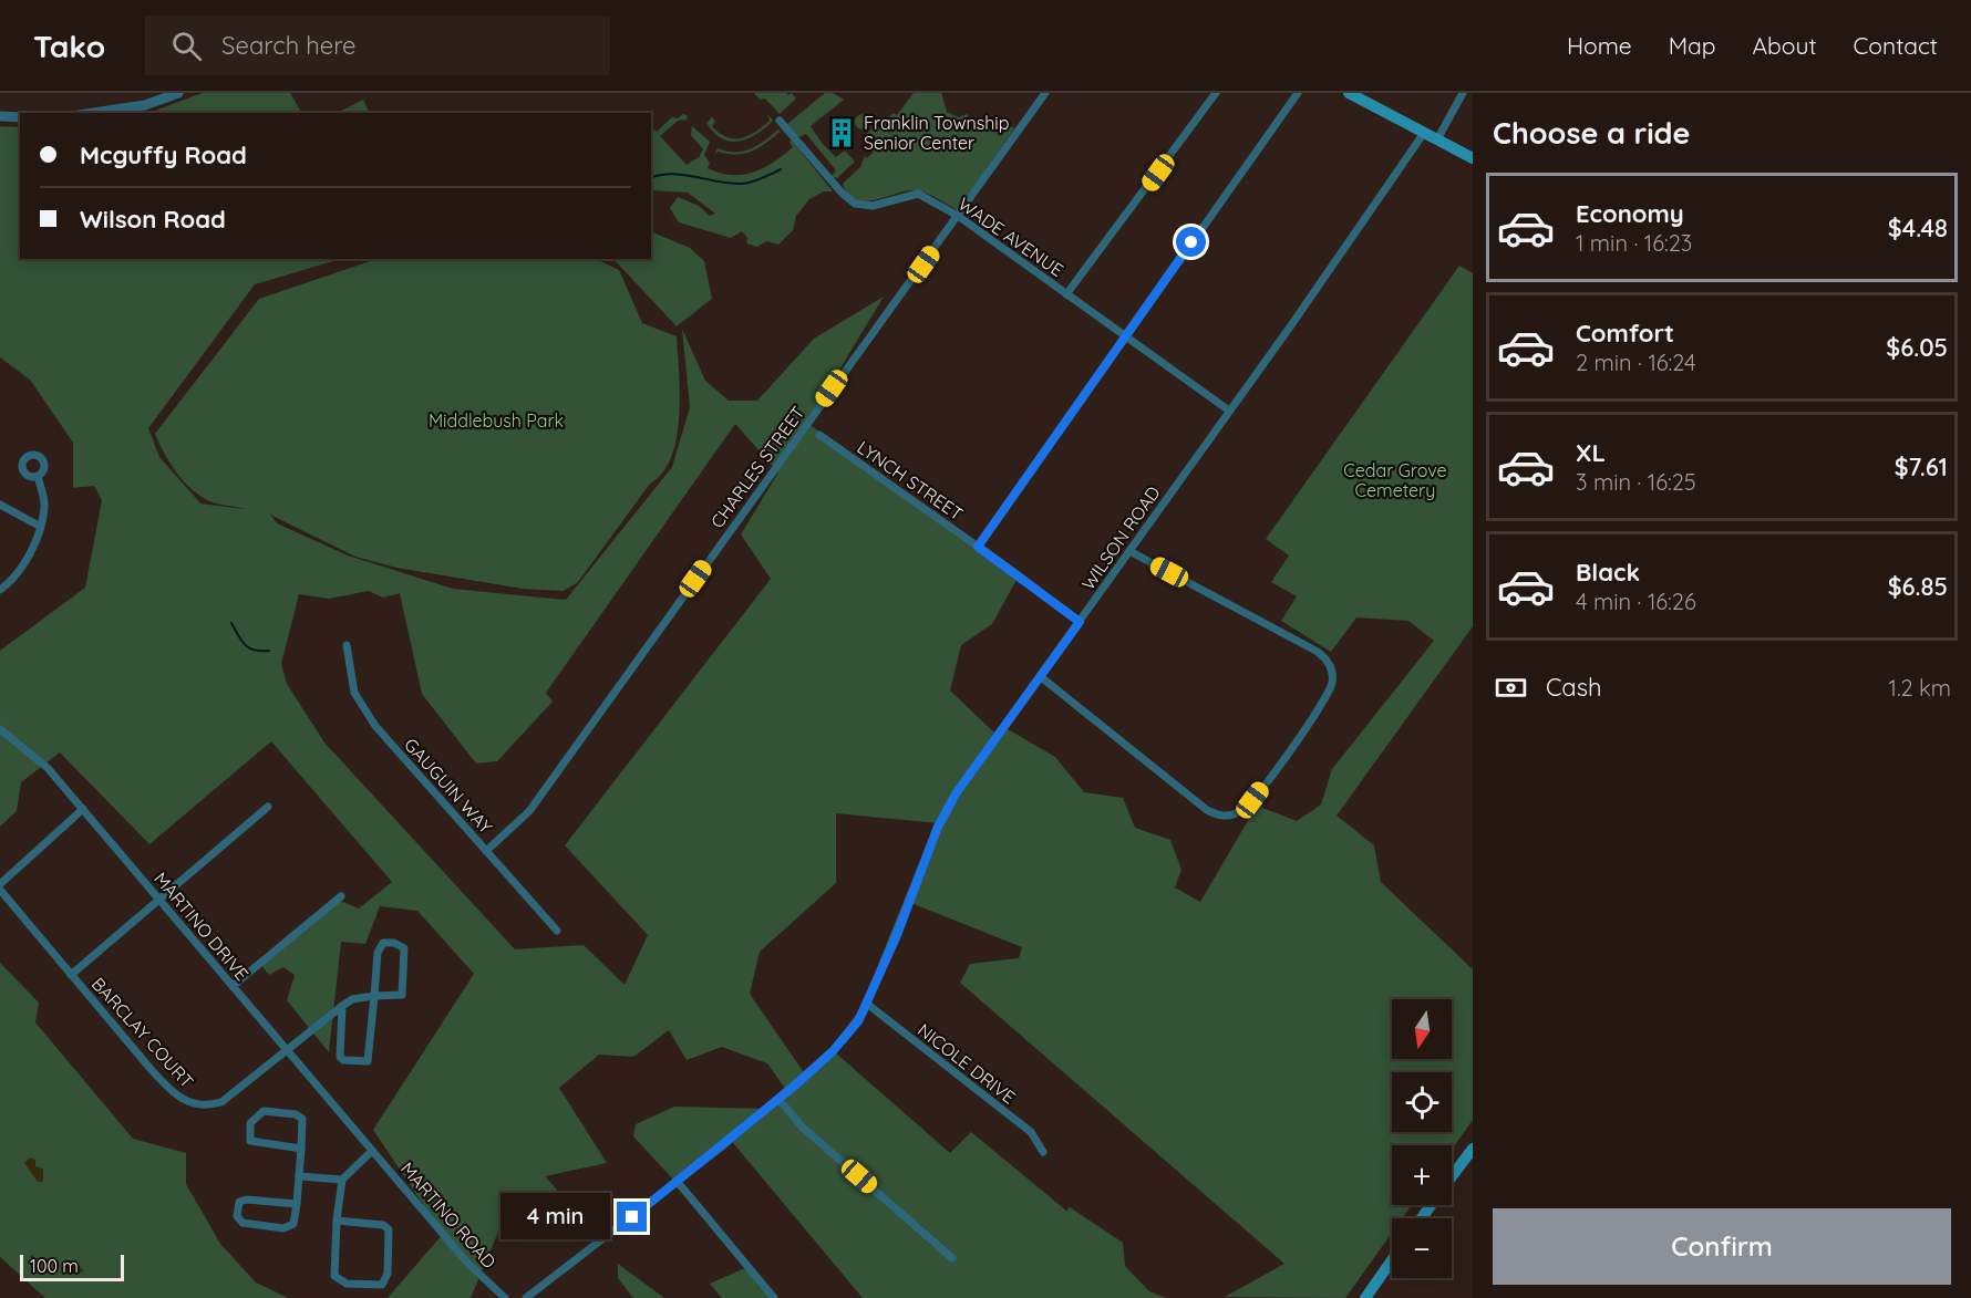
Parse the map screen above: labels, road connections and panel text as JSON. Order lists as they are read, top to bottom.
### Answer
{
  "streets": {
    "street": [
      "WADE AVENUE",
      "CHARLES STREET",
      "LYNCH STREET",
      "WILSON ROAD",
      "GAUGUIN WAY",
      "MARTINO DRIVE",
      "BARCLAY COURT",
      "NICOLE DRIVE",
      "MARTINO ROAD"
    ]
  },
  "crossings": [
    ["WADE AVENUE", "CHARLES STREET"],
    ["WADE AVENUE", "WILSON ROAD"],
    ["CHARLES STREET", "GAUGUIN WAY"],
    ["LYNCH STREET", "WILSON ROAD"],
    ["WILSON ROAD", "NICOLE DRIVE"],
    ["MARTINO DRIVE", "BARCLAY COURT"],
    ["MARTINO DRIVE", "MARTINO ROAD"]
  ],
  "parks": ["Middlebush Park", "Cedar Grove Cemetery"],
  "places": {
    "building": ["Franklin Township Senior Center"]
  },
  "scale_bar": "100 m",
  "north": "bottom",
  "page": {
    "header": "Tako",
    "search": "Search here",
    "nav": [
      "Home",
      "Map",
      "About",
      "Contact"
    ],
    "heading": "Choose a ride",
    "banner": ["Mcguffy Road", "Wilson Road"],
    "list": [
      {
        "name": "Economy",
        "note": "1 min · 16:23",
        "value": "$4.48"
      },
      {
        "name": "Comfort",
        "note": "2 min · 16:24",
        "value": "$6.05"
      },
      {
        "name": "XL",
        "note": "3 min · 16:25",
        "value": "$7.61"
      },
      {
        "name": "Black",
        "note": "4 min · 16:26",
        "value": "$6.85"
      }
    ],
    "pay": ["Cash", "1.2 km"],
    "map_buttons": ["+", "−"],
    "bubble": "4 min",
    "buttons": "Confirm",
    "scale": "100 m"
  }
}
